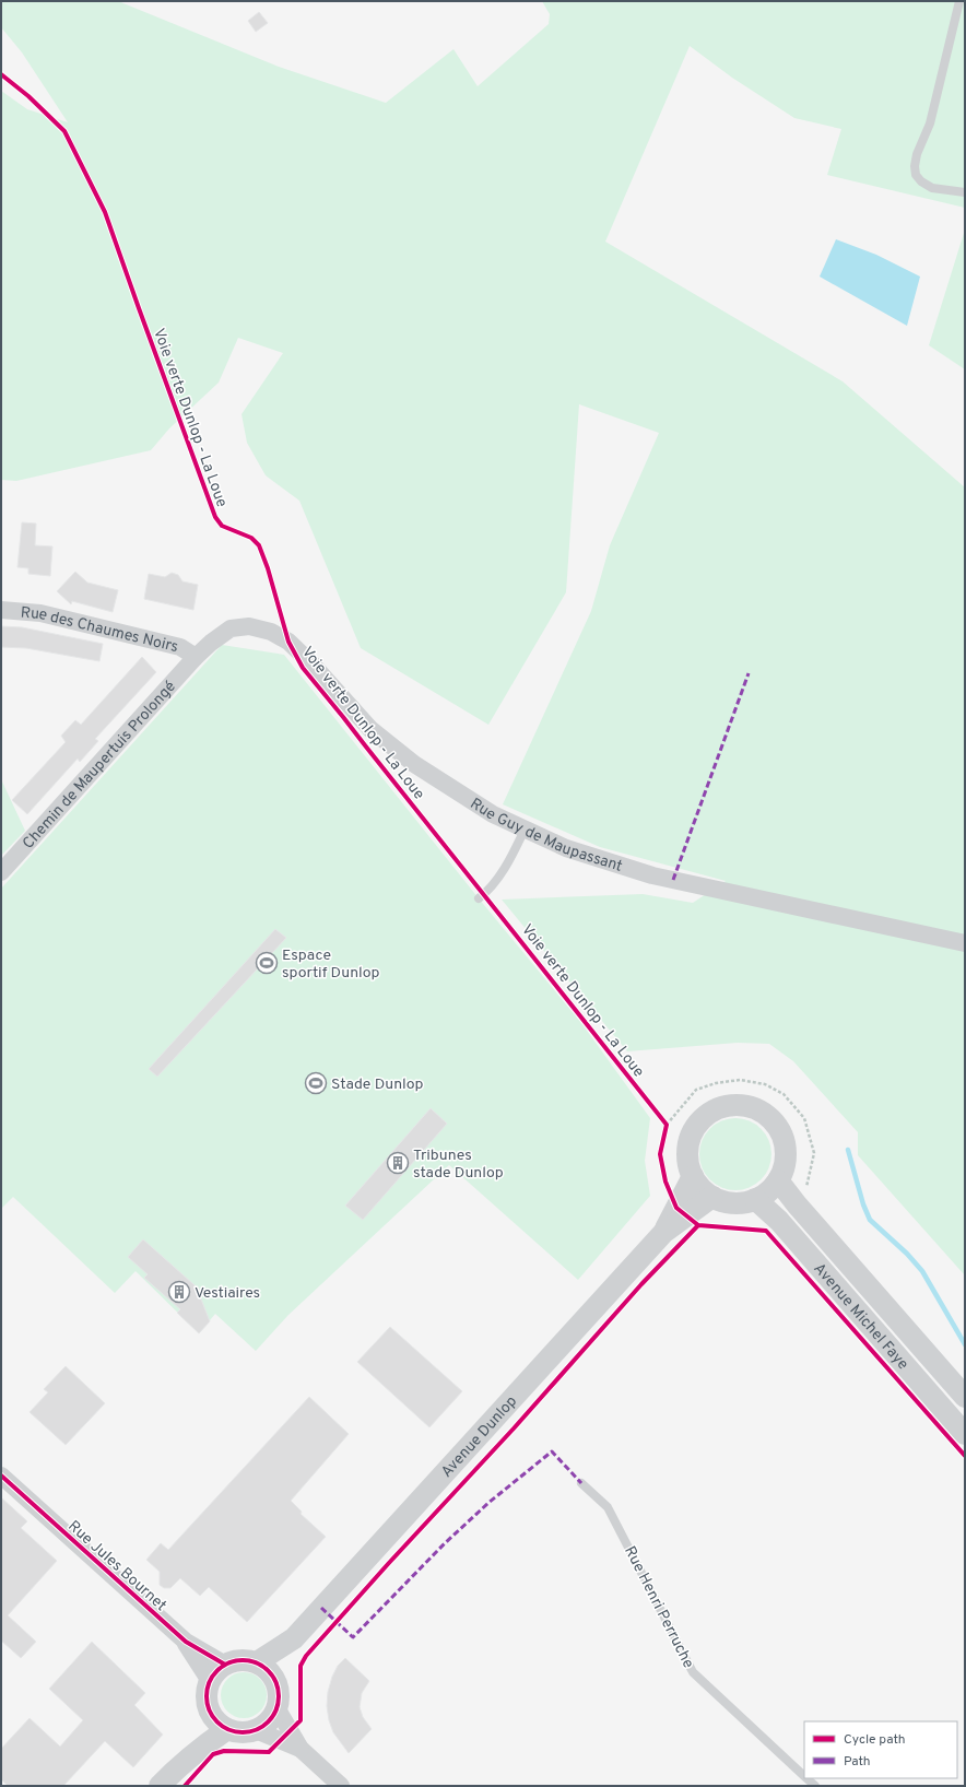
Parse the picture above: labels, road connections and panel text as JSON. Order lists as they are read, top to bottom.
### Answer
{
  "streets": {
    "street": [
      "Rue des Chaumes Noirs",
      "Chemin de Maupertuis Prolongé",
      "Rue Guy de Maupassant",
      "Avenue Michel Faye",
      "Avenue Dunlop",
      "Rue Jules Bournet"
    ],
    "lane": ["Rue Henri Perruche"],
    "cycle path": ["Voie verte Dunlop - La Loue"]
  },
  "crossings": [
    ["Rue des Chaumes Noirs", "Chemin de Maupertuis Prolongé"],
    ["Rue des Chaumes Noirs", "Rue Guy de Maupassant"],
    ["Chemin de Maupertuis Prolongé", "Rue Guy de Maupassant"],
    ["Avenue Michel Faye", "Avenue Dunlop"],
    ["Avenue Dunlop", "Rue Jules Bournet"]
  ],
  "places": {
    "sports": ["Espace sportif Dunlop", "Stade Dunlop"],
    "building": ["Tribunes stade Dunlop", "Vestiaires"]
  },
  "legend": ["Cycle path", "Path"]
}
